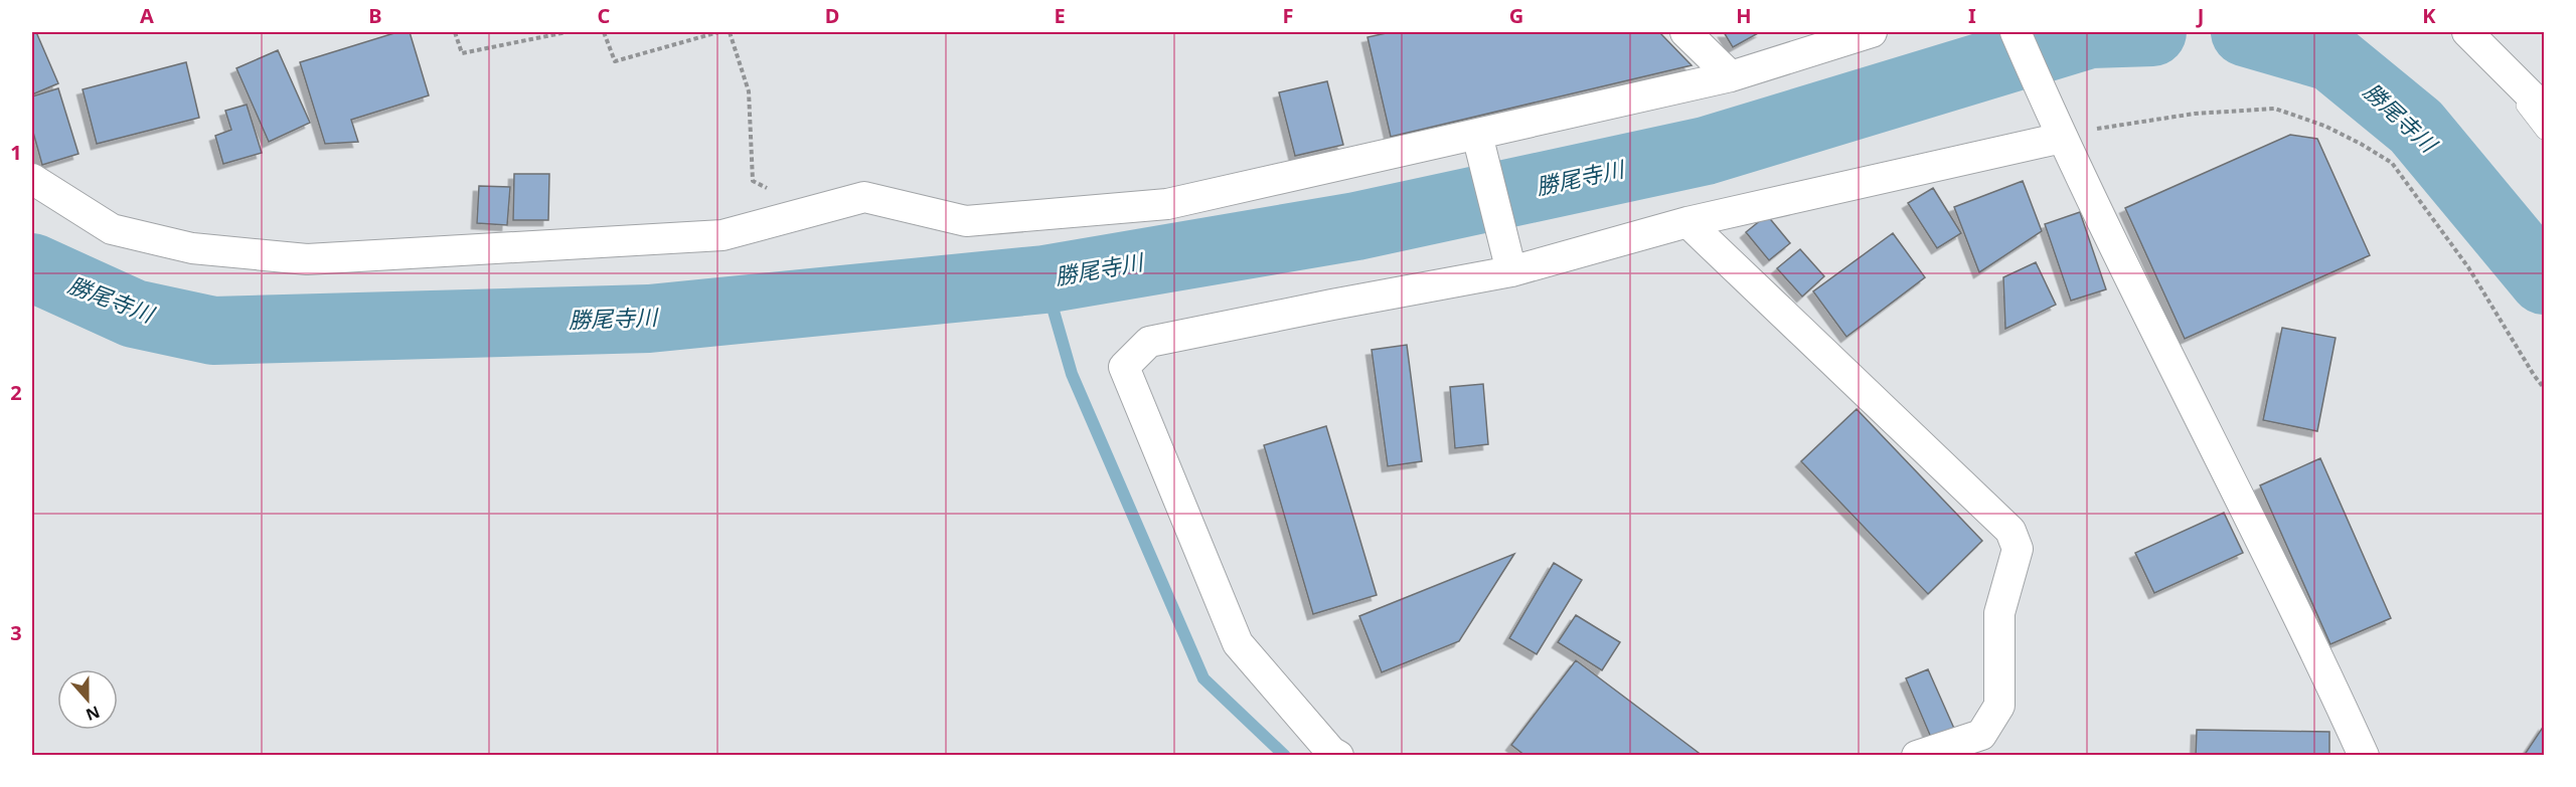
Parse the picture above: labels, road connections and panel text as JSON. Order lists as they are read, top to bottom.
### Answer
{
  "water": ["勝尾寺川"],
  "north": "bottom",
  "grid": {
    "columns": [
      "A",
      "B",
      "C",
      "D",
      "E",
      "F",
      "G",
      "H",
      "I",
      "J",
      "K"
    ],
    "rows": ["1", "2", "3"]
  }
}
